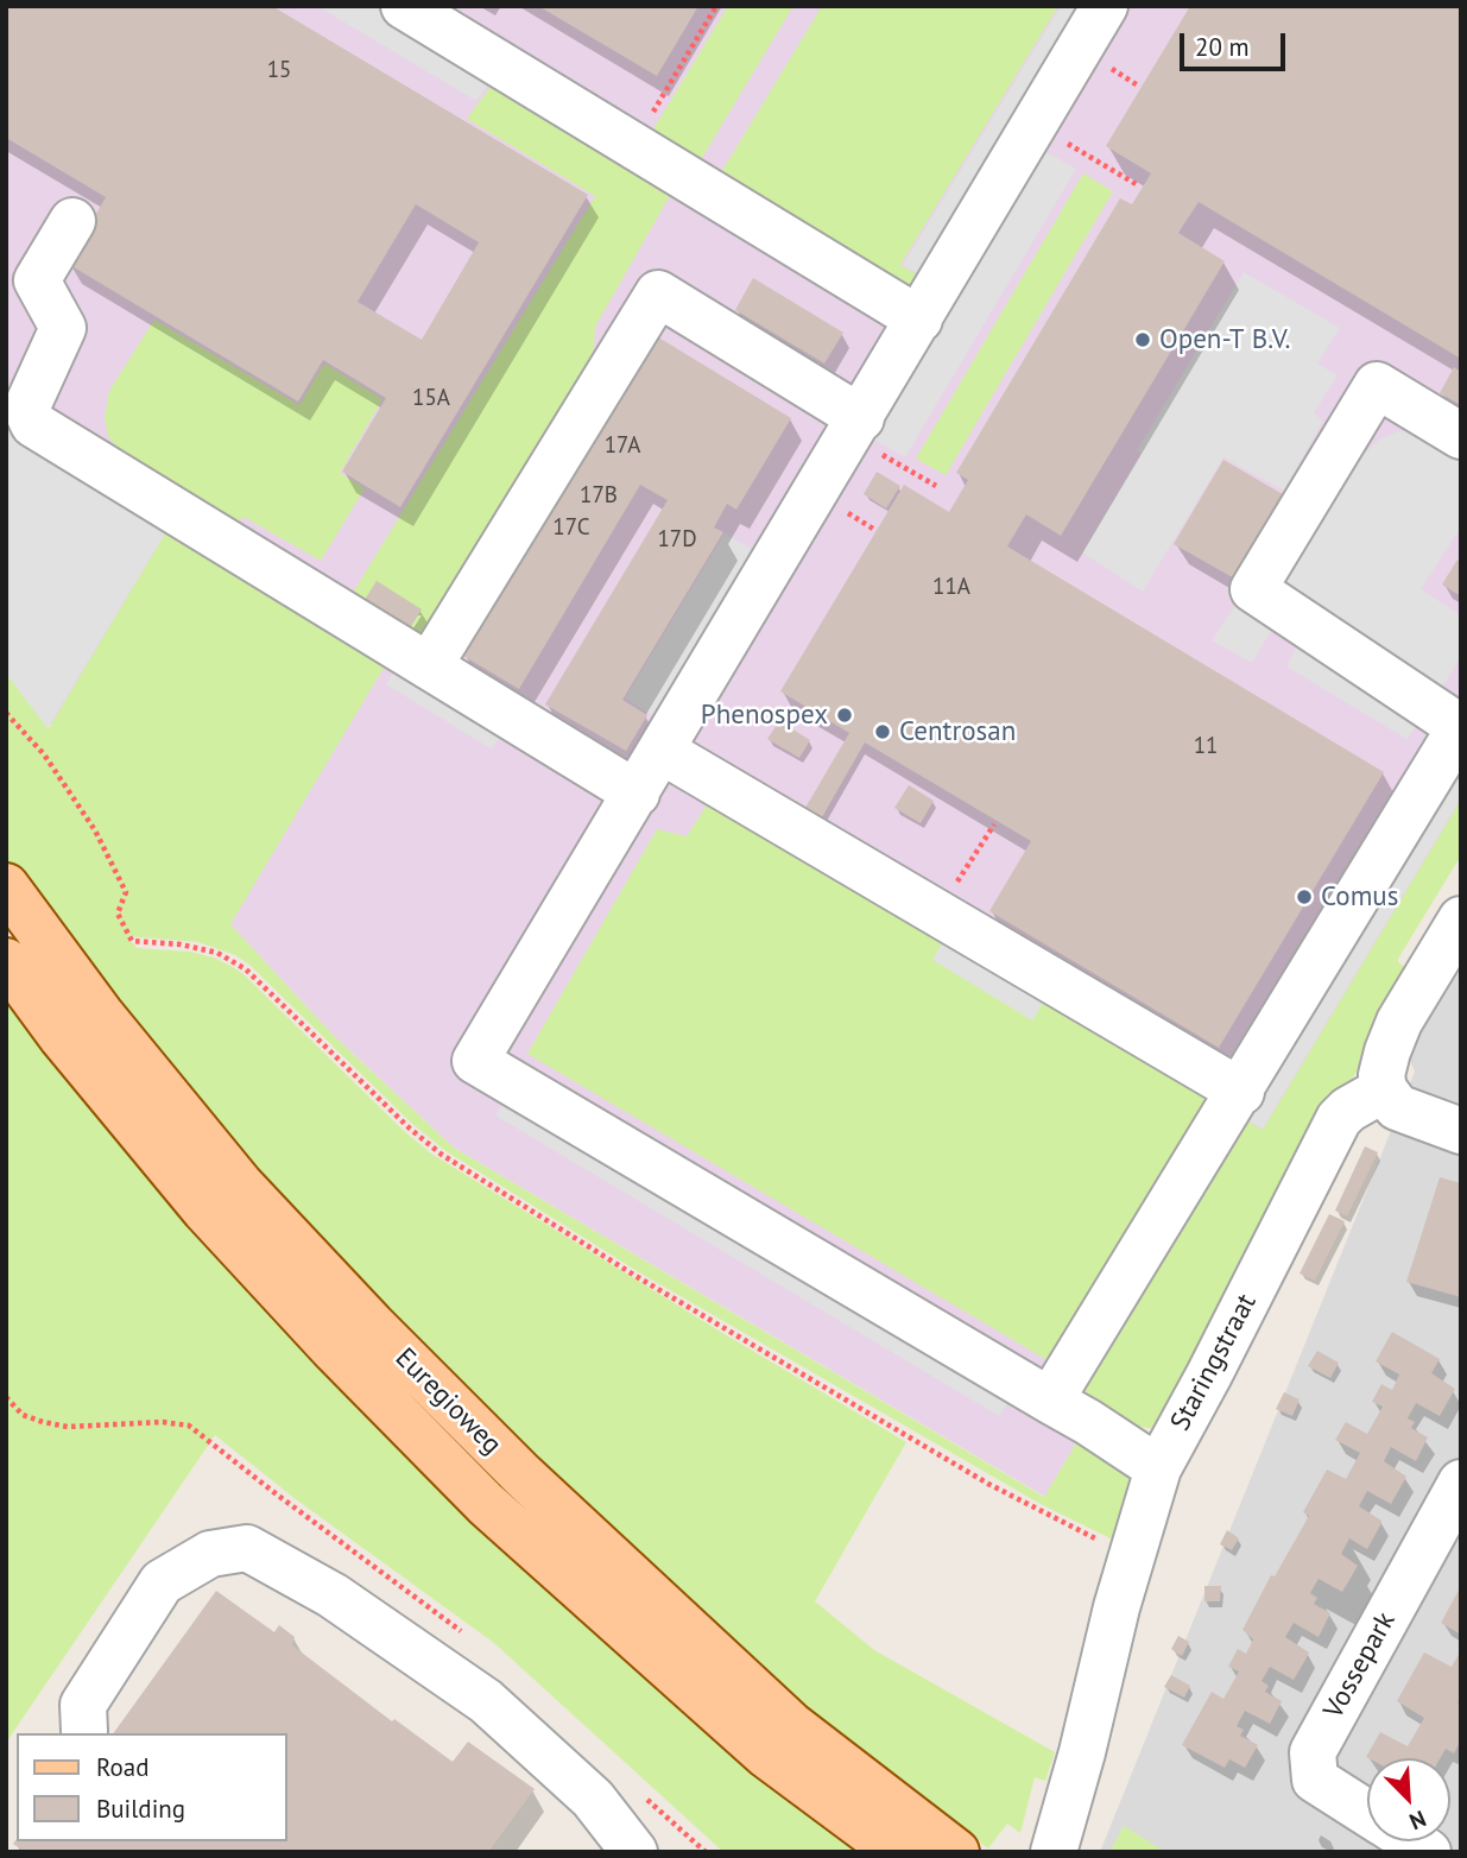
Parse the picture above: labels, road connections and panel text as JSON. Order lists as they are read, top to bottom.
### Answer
{
  "streets": {
    "main road": ["Euregioweg"],
    "street": ["Staringstraat", "Vossepark"]
  },
  "places": [
    "Open-T B.V.",
    "Phenospex",
    "Centrosan",
    "Comus"
  ],
  "house_numbers": [
    "15",
    "15A",
    "17A",
    "17B",
    "17C",
    "17D",
    "11A",
    "11"
  ],
  "legend": ["Road", "Building"],
  "scale_bar": "20 m",
  "north": "bottom right"
}
